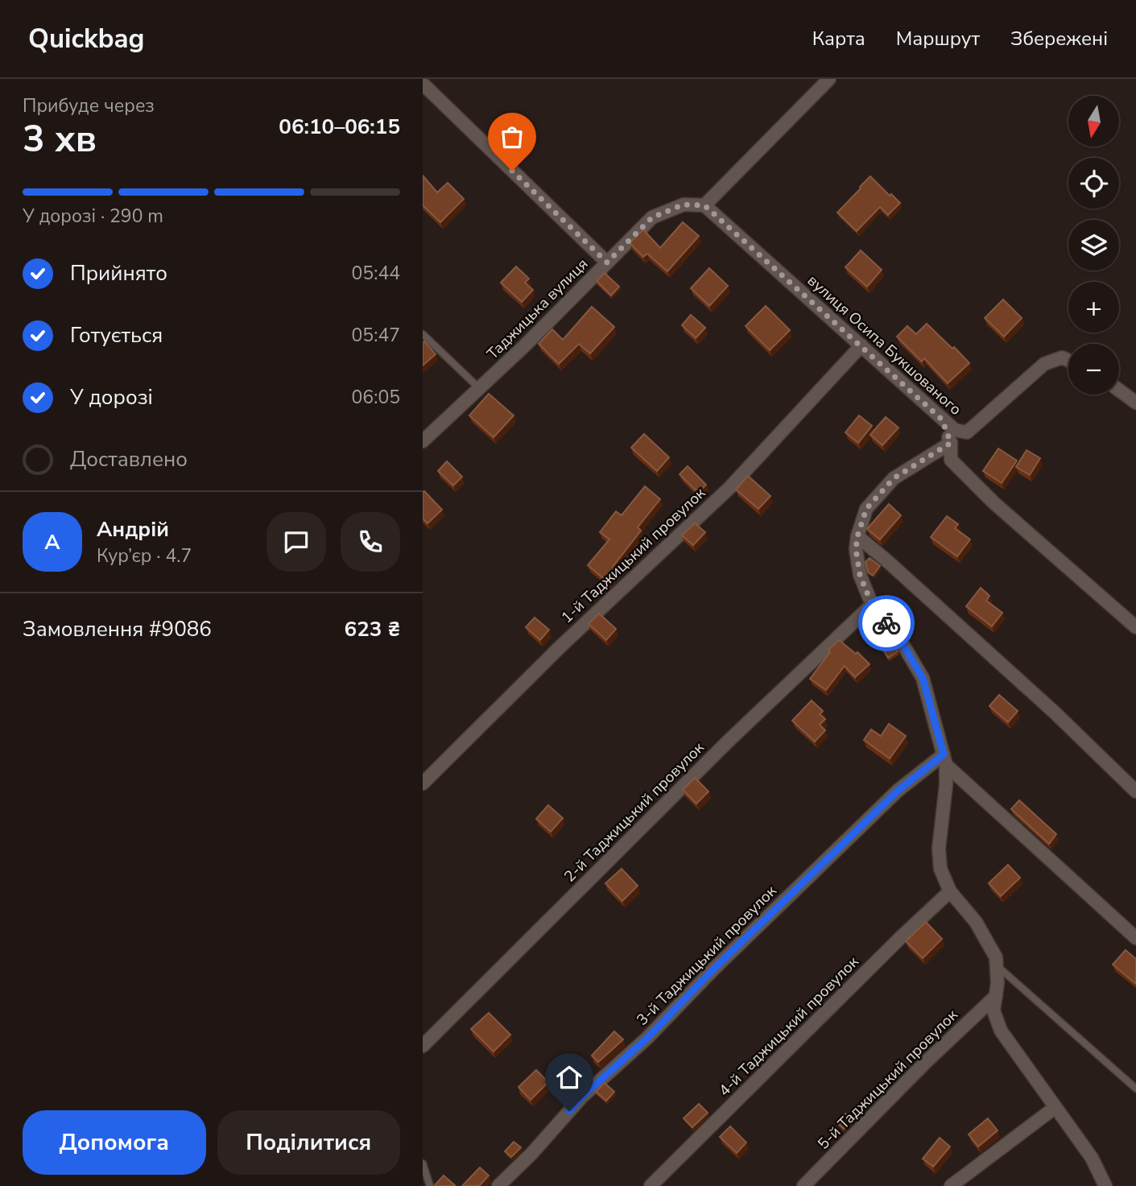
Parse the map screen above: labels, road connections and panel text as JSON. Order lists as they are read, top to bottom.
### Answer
{
  "streets": {
    "street": [
      "Таджицька вулиця",
      "вулиця Осипа Букшованого",
      "1-й Таджицький провулок",
      "2-й Таджицький провулок",
      "3-й Таджицький провулок",
      "4-й Таджицький провулок",
      "5-й Таджицький провулок"
    ]
  },
  "crossings": [
    ["Таджицька вулиця", "вулиця Осипа Букшованого"],
    ["вулиця Осипа Букшованого", "1-й Таджицький провулок"]
  ],
  "north": "bottom",
  "page": {
    "header": "Quickbag",
    "nav": ["Карта", "Маршрут", "Збережені"],
    "heading": ["3 хв", "Прибуде через", "06:10–06:15"],
    "panel": [
      "Андрій",
      "Кур’єр · 4.7",
      "Замовлення #9086",
      "623 ₴"
    ],
    "map_buttons": ["+", "−"],
    "bar": "У дорозі · 290 m",
    "list": [
      ["Прийнято", "05:44"],
      ["Готується", "05:47"],
      ["У дорозі", "06:05"],
      "Доставлено"
    ],
    "round": "А",
    "buttons": ["Допомога", "Поділитися"]
  }
}
